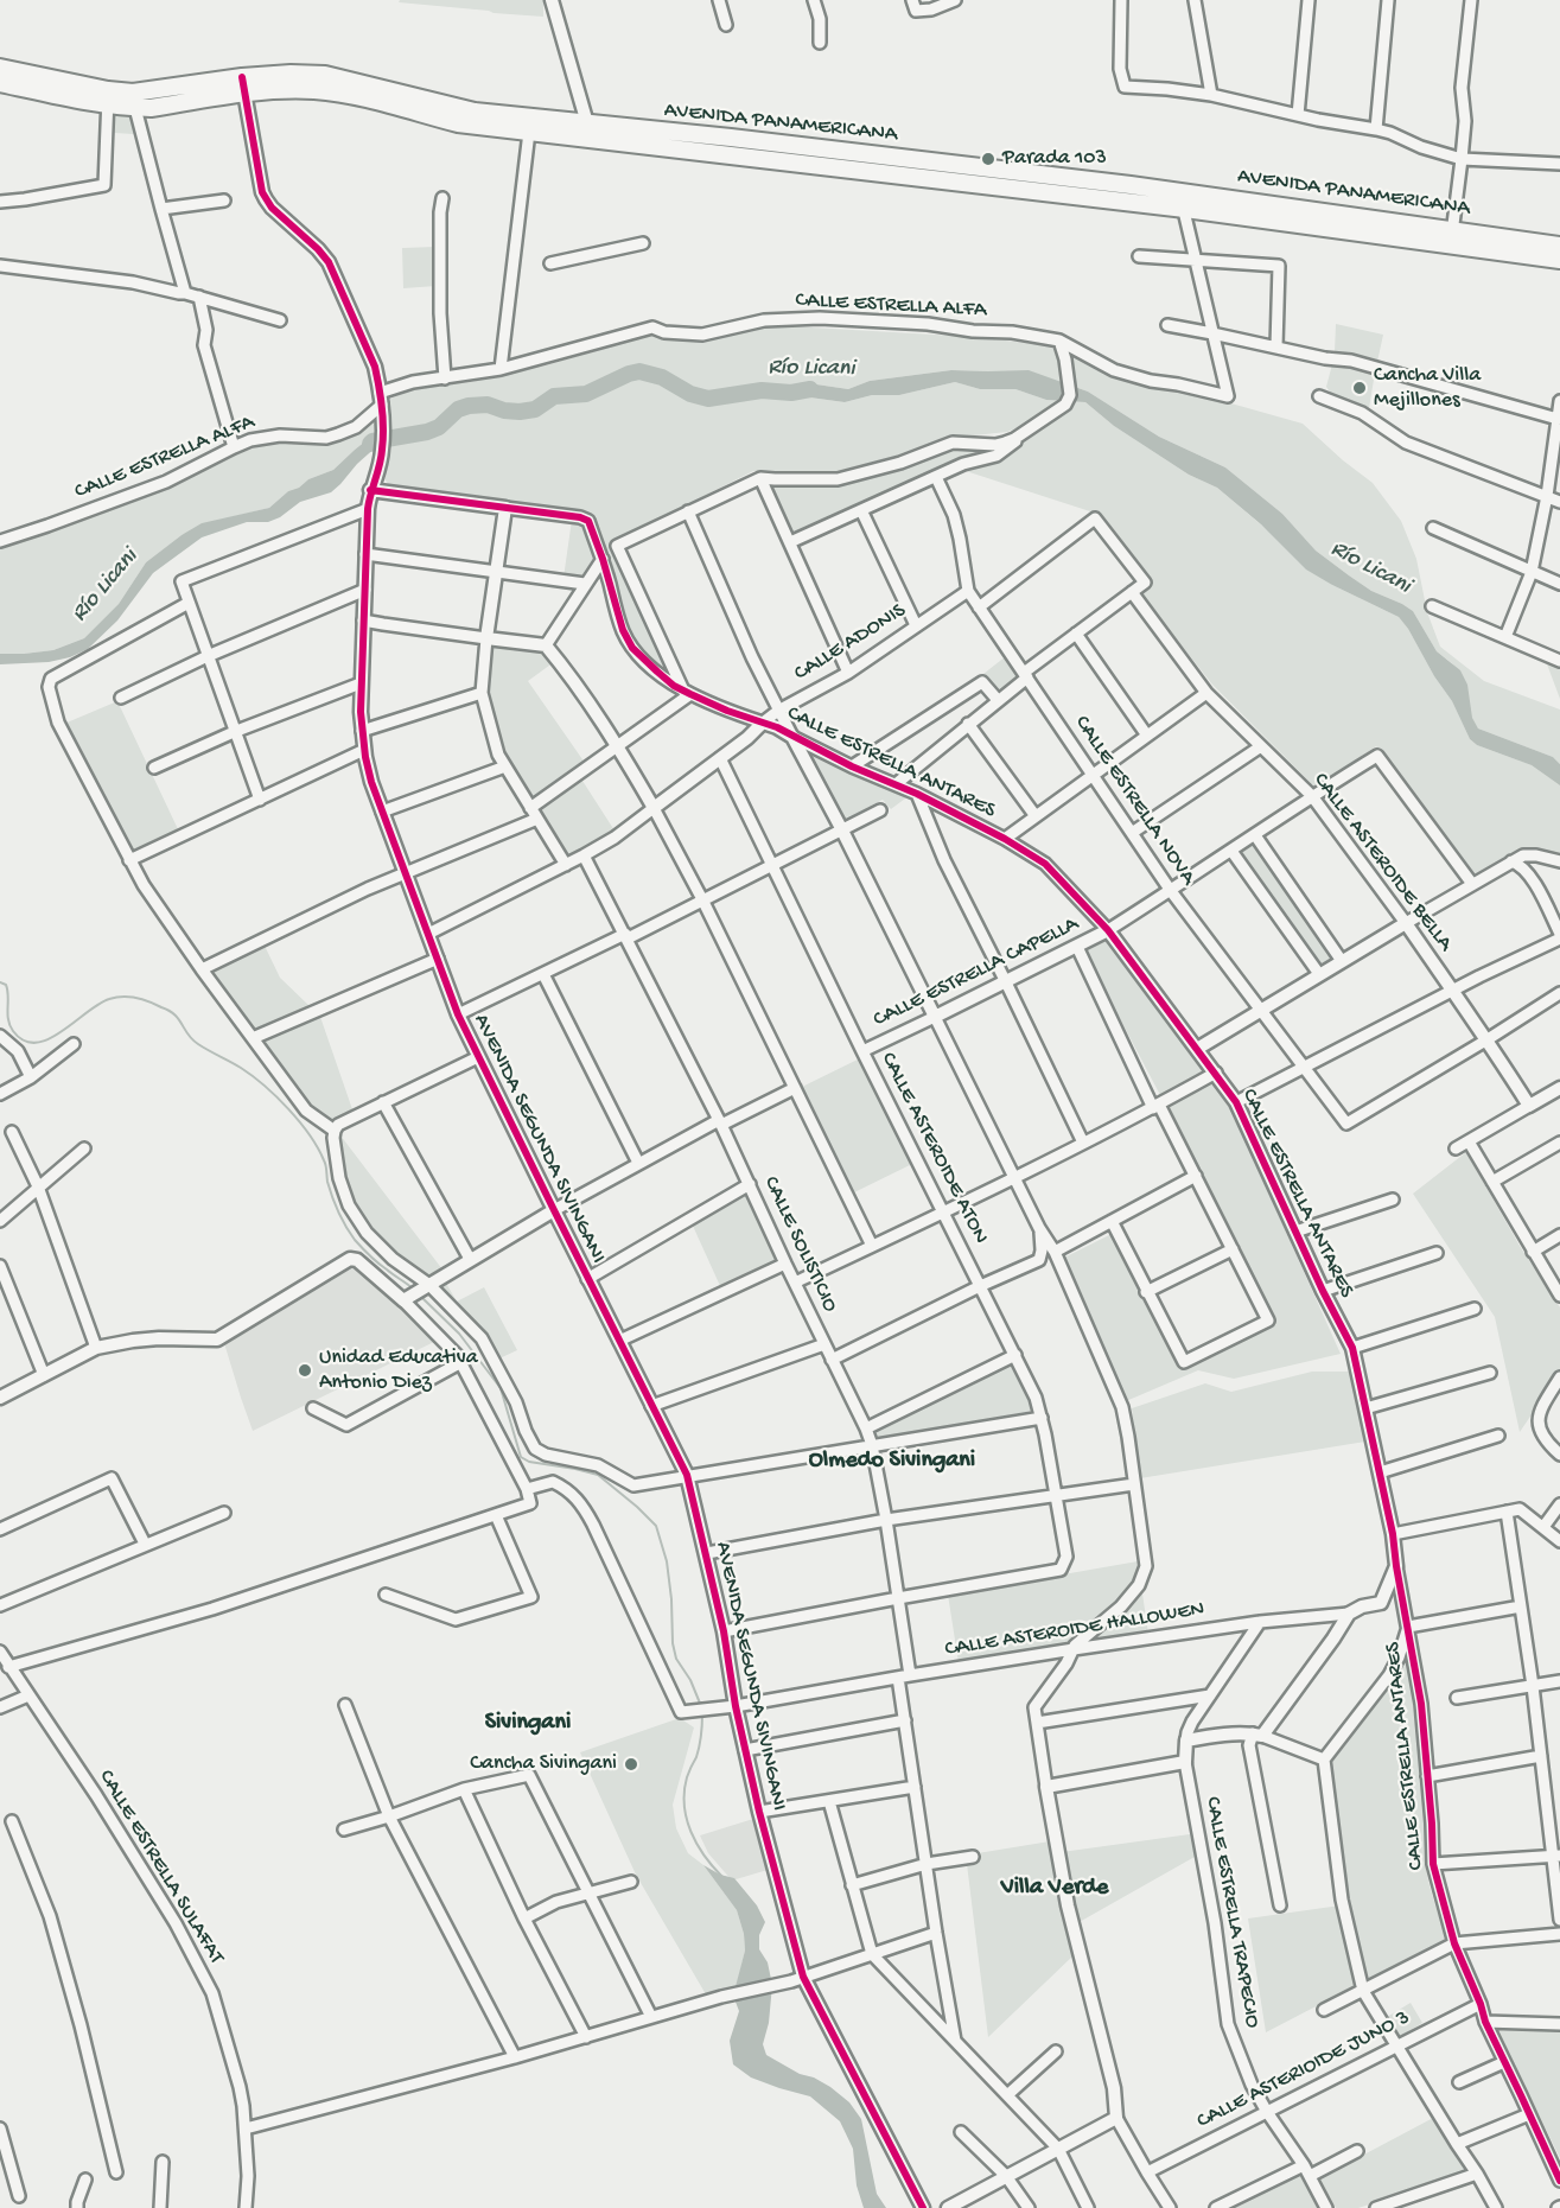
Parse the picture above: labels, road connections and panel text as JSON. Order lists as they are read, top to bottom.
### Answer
{
  "streets": {
    "main road": ["AVENIDA PANAMERICANA"],
    "street": [
      "CALLE ESTRELLA ALFA",
      "CALLE ADONIS",
      "CALLE ESTRELLA ANTARES",
      "CALLE ESTRELLA NOVA",
      "CALLE ASTEROIDE BELLA",
      "CALLE ESTRELLA CAPELLA",
      "AVENIDA SEGUNDA SIVINGANI",
      "CALLE ASTEROIDE ATON",
      "CALLE SOLISTICIO",
      "CALLE ASTEROIDE HALLOWEN",
      "CALLE ESTRELLA SULAFAT",
      "CALLE ESTRELLA TRAPECIO",
      "CALLE ASTERIOIDE JUNO 3"
    ]
  },
  "crossings": [
    ["AVENIDA PANAMERICANA", "AVENIDA SEGUNDA SIVINGANI"],
    ["CALLE ESTRELLA ALFA", "AVENIDA SEGUNDA SIVINGANI"],
    ["CALLE ADONIS", "CALLE ESTRELLA ANTARES"],
    ["CALLE ADONIS", "CALLE ESTRELLA NOVA"],
    ["CALLE ADONIS", "CALLE ASTEROIDE ATON"],
    ["CALLE ESTRELLA ANTARES", "CALLE ESTRELLA CAPELLA"],
    ["CALLE ESTRELLA ANTARES", "AVENIDA SEGUNDA SIVINGANI"],
    ["CALLE ESTRELLA ANTARES", "CALLE ASTEROIDE HALLOWEN"],
    ["CALLE ESTRELLA ANTARES", "CALLE ASTERIOIDE JUNO 3"],
    ["CALLE ESTRELLA NOVA", "CALLE ASTEROIDE BELLA"],
    ["CALLE ESTRELLA CAPELLA", "CALLE ASTEROIDE ATON"],
    ["AVENIDA SEGUNDA SIVINGANI", "CALLE ASTEROIDE HALLOWEN"],
    ["CALLE ASTEROIDE ATON", "CALLE SOLISTICIO"],
    ["CALLE SOLISTICIO", "CALLE ASTEROIDE HALLOWEN"],
    ["CALLE ASTEROIDE HALLOWEN", "CALLE ESTRELLA TRAPECIO"],
    ["CALLE ESTRELLA TRAPECIO", "CALLE ASTERIOIDE JUNO 3"]
  ],
  "districts": ["Olmedo Sivingani", "Sivingani", "Villa Verde"],
  "water": ["Río Licani"],
  "places": [
    "Parada 103",
    "Cancha Villa Mejillones",
    "Unidad Educativa Antonio Diez",
    "Cancha Sivingani"
  ]
}
